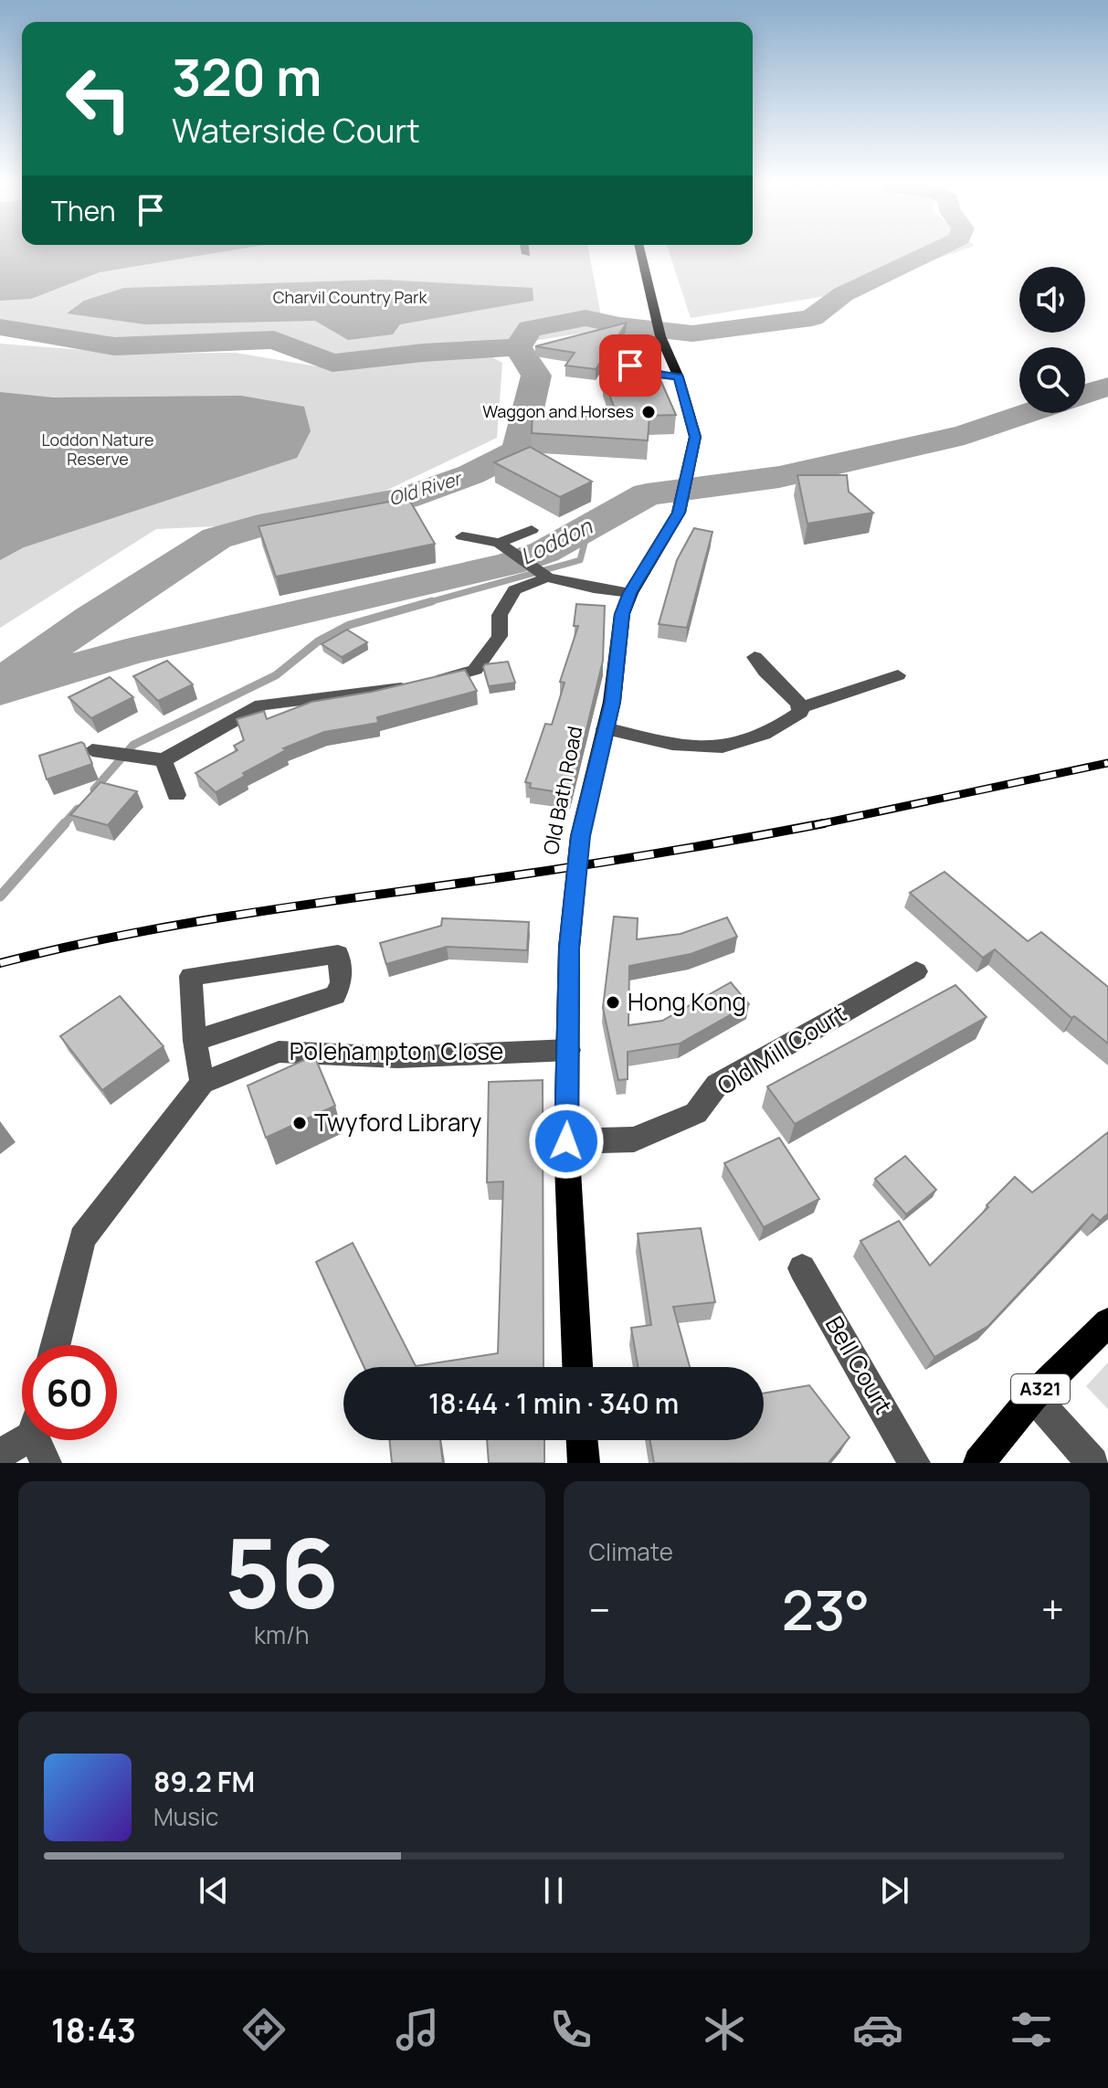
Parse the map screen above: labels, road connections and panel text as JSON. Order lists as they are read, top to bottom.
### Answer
{
  "streets": {
    "main road": ["Old Bath Road", "A321"],
    "street": ["Old Mill Court", "Polehampton Close", "Bell Court"]
  },
  "crossings": [
    ["Old Bath Road", "Old Mill Court"],
    ["Old Bath Road", "Polehampton Close"]
  ],
  "water": ["Old River", "Loddon"],
  "parks": ["Charvil Country Park", "Loddon Nature Reserve"],
  "places": ["Waggon and Horses", "Hong Kong", "Twyford Library"],
  "page": {
    "turn": ["320 m", "Waterside Court"],
    "then": "Then",
    "limit": "60",
    "trip": "18:44 · 1 min · 340 m",
    "tile": [
      ["56", "km/h"],
      "Climate"
    ],
    "heat": ["−", "23°", "+"],
    "song": ["89.2 FM", "Music"],
    "tabs": "18:43"
  }
}
